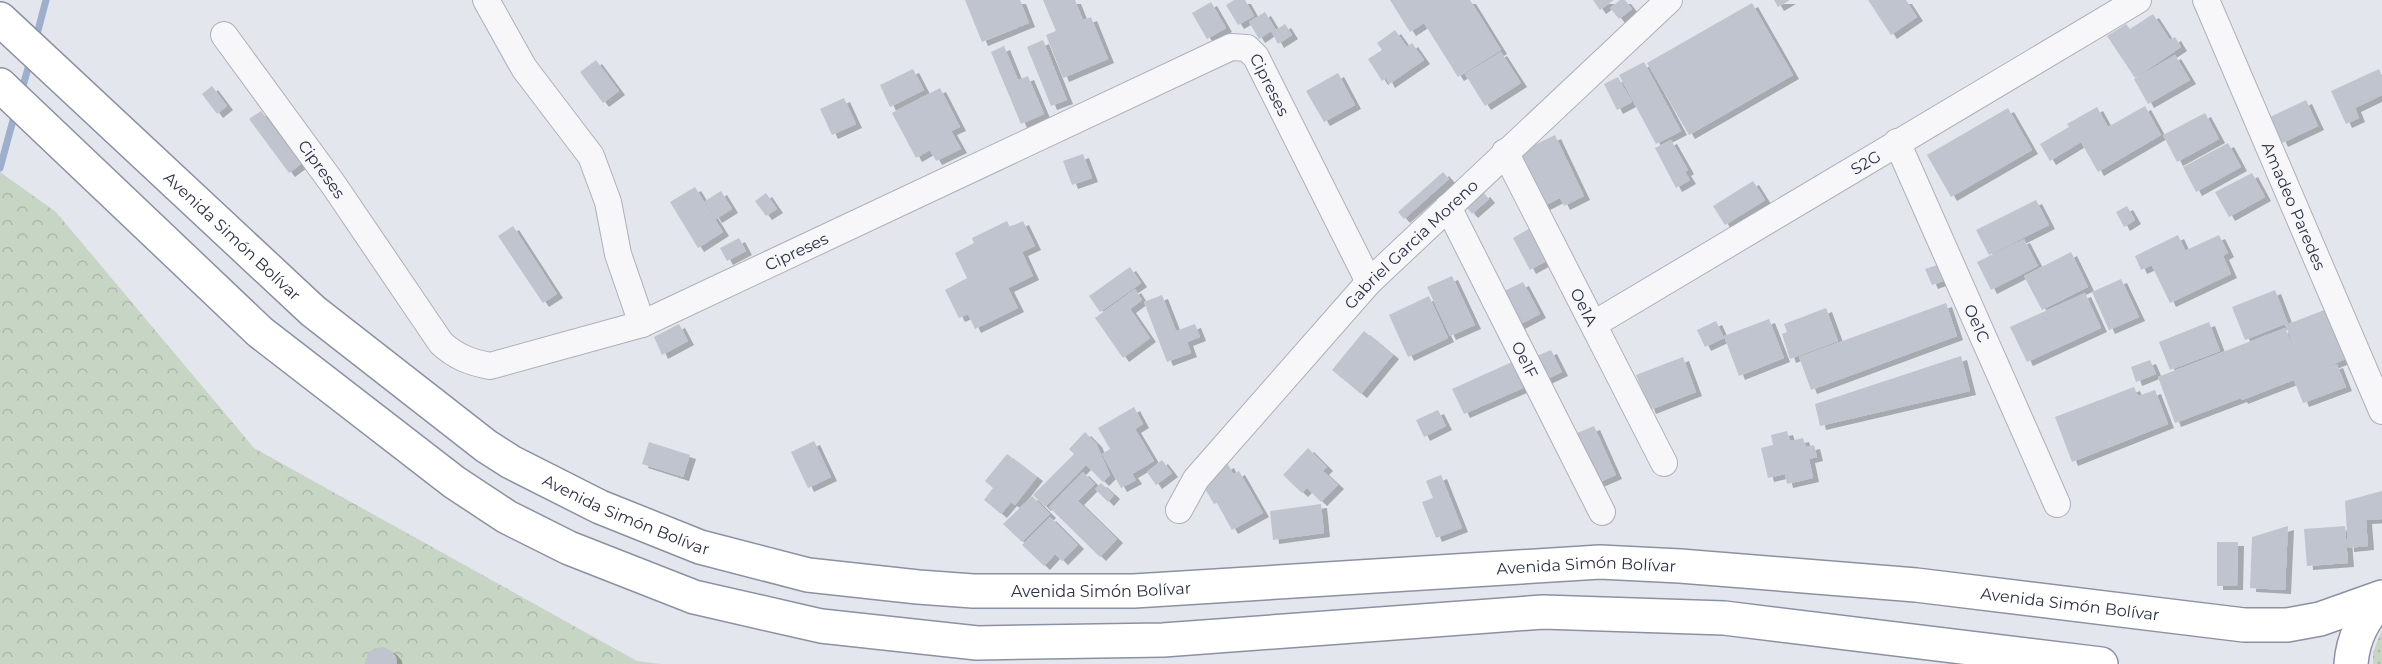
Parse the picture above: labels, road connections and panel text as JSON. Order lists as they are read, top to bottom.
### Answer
{
  "streets": {
    "highway": ["Avenida Simón Bolívar"],
    "street": [
      "Cipreses",
      "S2G",
      "Amadeo Paredes",
      "Gabriel Garcia Moreno",
      "Oe1A",
      "Oe1C",
      "Oe1F"
    ]
  },
  "crossings": [
    ["Cipreses", "Gabriel Garcia Moreno"],
    ["S2G", "Oe1A"],
    ["S2G", "Oe1C"],
    ["Gabriel Garcia Moreno", "Oe1A"],
    ["Gabriel Garcia Moreno", "Oe1F"]
  ]
}
